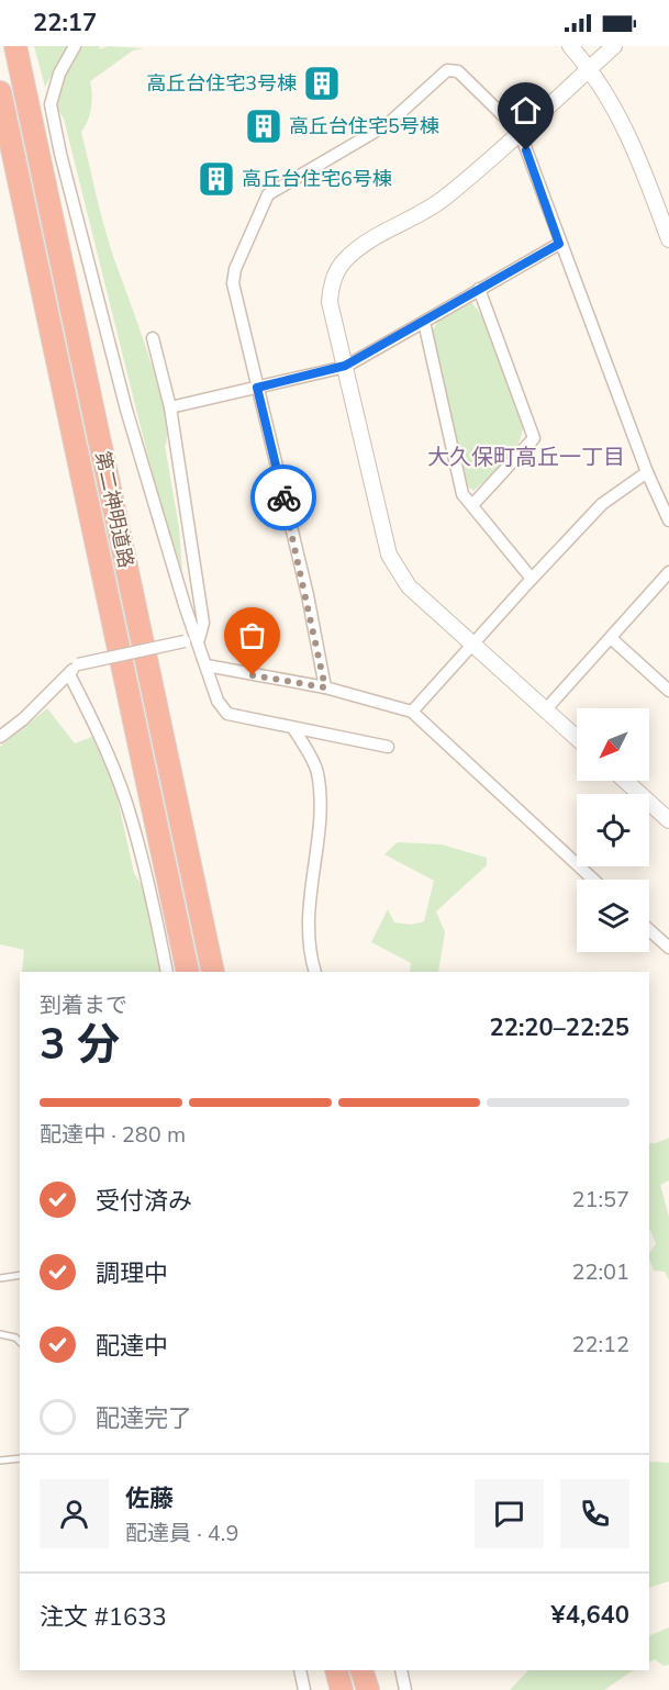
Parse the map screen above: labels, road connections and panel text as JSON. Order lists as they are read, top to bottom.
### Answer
{
  "streets": {
    "highway": ["第二神明道路"]
  },
  "districts": ["大久保町高丘一丁目"],
  "places": {
    "building": ["高丘台住宅3号棟", "高丘台住宅5号棟", "高丘台住宅6号棟"]
  },
  "north": "bottom left",
  "page": {
    "status": "22:17",
    "heading": ["3 分", "到着まで", "22:20–22:25"],
    "panel": [
      "佐藤",
      "配達員 · 4.9",
      "注文 #1633",
      "¥4,640"
    ],
    "bar": "配達中 · 280 m",
    "list": [
      ["受付済み", "21:57"],
      ["調理中", "22:01"],
      ["配達中", "22:12"],
      "配達完了"
    ]
  }
}
